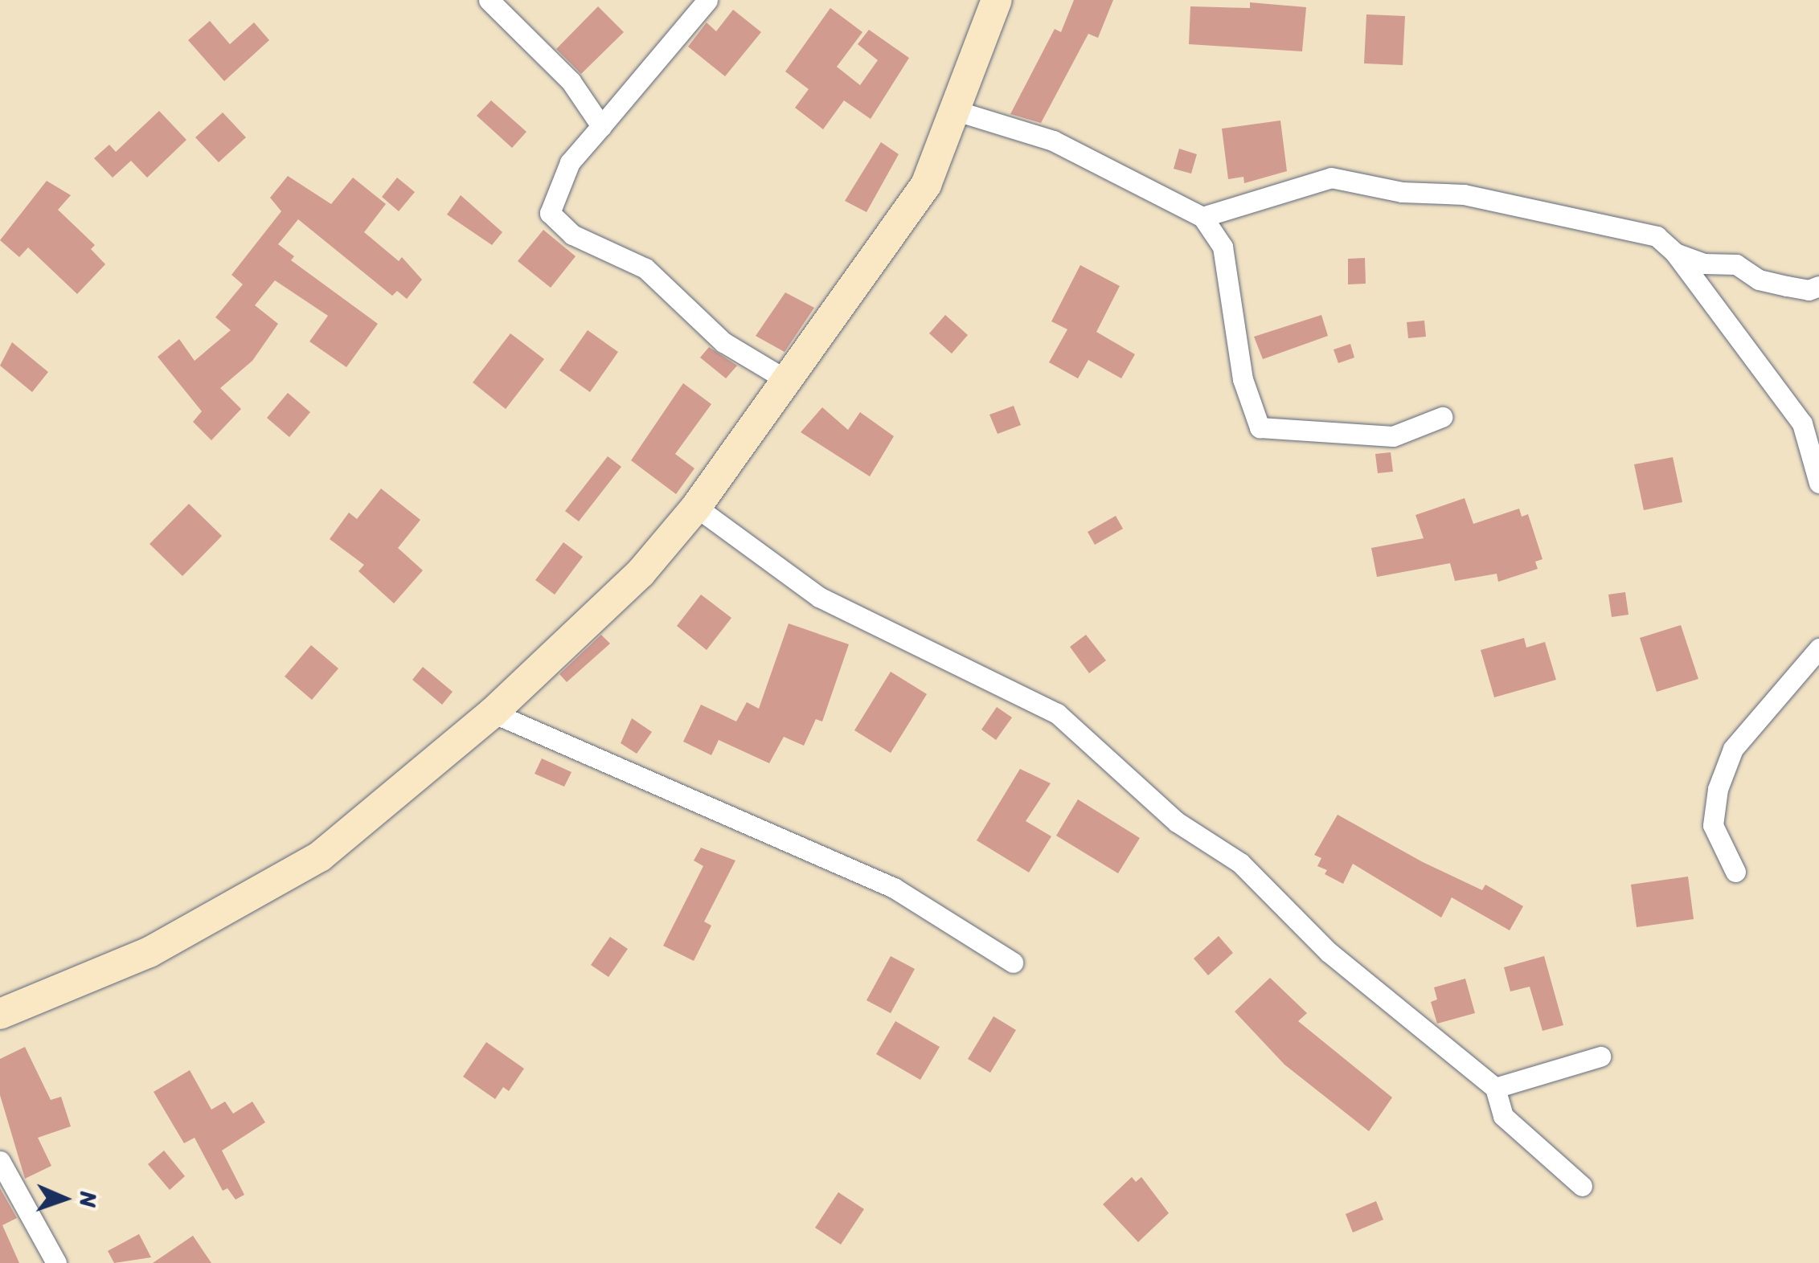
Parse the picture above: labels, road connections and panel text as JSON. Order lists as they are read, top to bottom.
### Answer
{
  "north": "right"
}
